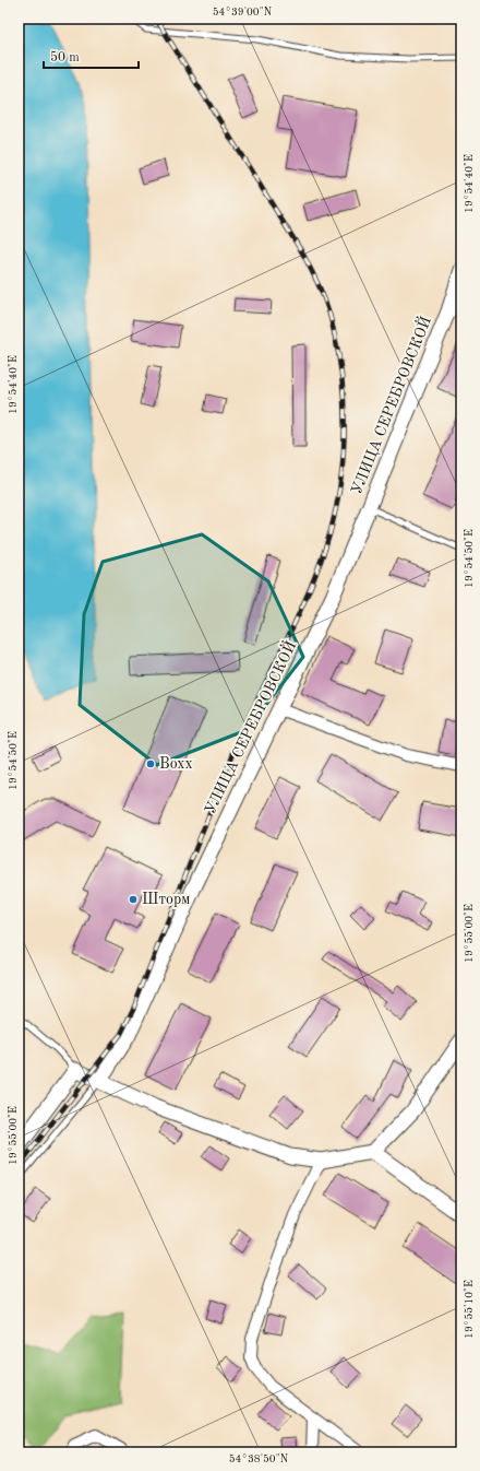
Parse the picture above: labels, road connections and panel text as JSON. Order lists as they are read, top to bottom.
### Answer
{
  "streets": {
    "street": ["УЛИЦА СЕРЕБРОВСКОЙ"]
  },
  "places": ["Boxx", "Шторм"],
  "scale_bar": "50 m",
  "coordinates": [
    "54°39'00\"N",
    "19°54'40\"E",
    "19°54'50\"E",
    "19°55'00\"E",
    "19°55'10\"E",
    "54°38'50\"N"
  ]
}
